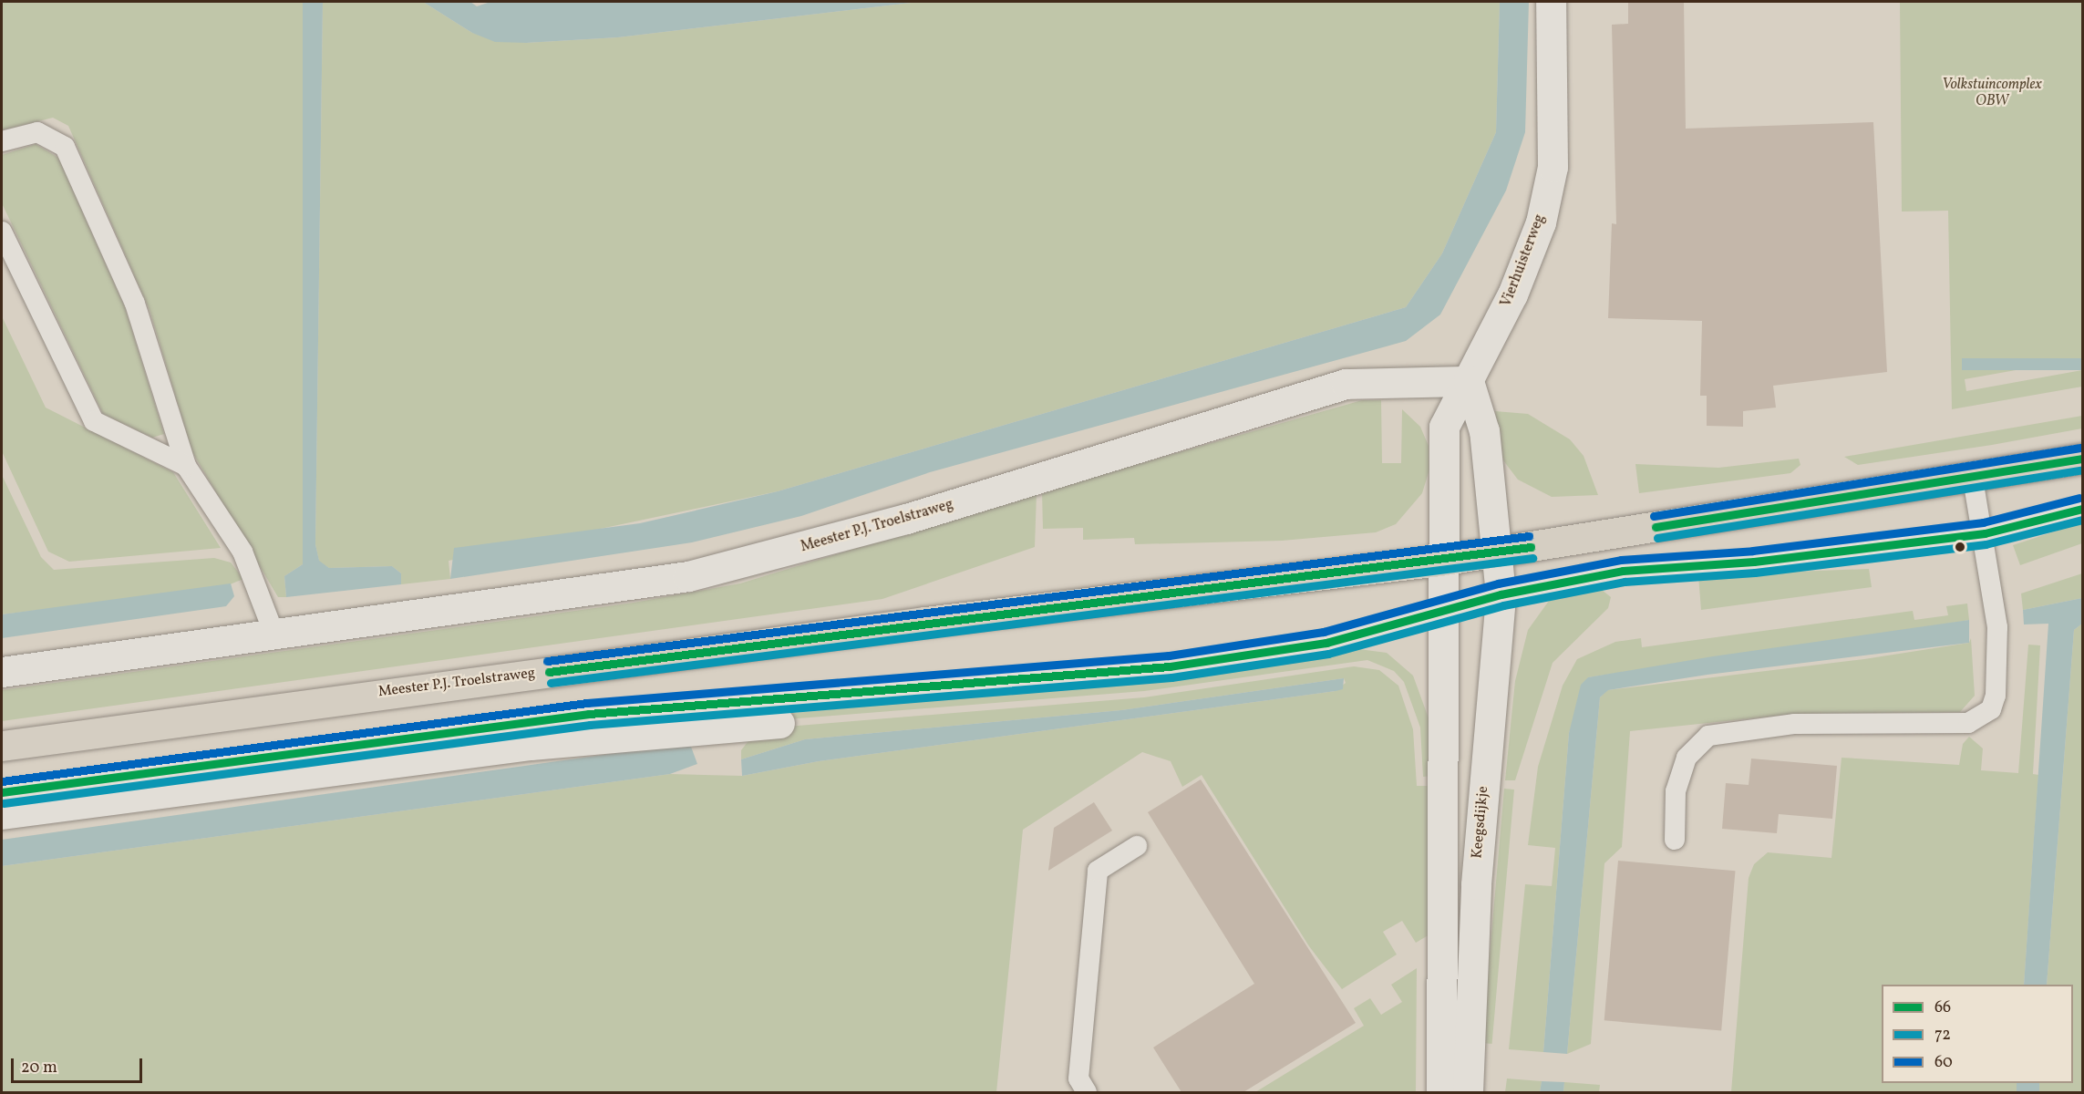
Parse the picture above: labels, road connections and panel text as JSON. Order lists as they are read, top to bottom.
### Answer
{
  "streets": {
    "main road": ["Meester P.J. Troelstraweg"],
    "street": ["Vierhuisterweg", "Keegsdijkje"]
  },
  "crossings": [
    ["Vierhuisterweg", "Meester P.J. Troelstraweg"],
    ["Meester P.J. Troelstraweg", "Keegsdijkje"]
  ],
  "parks": ["Volkstuincomplex OBW"],
  "lines": ["transit line 60", "transit line 66", "transit line 72"],
  "legend": ["66", "72", "60"],
  "scale_bar": "20 m"
}
